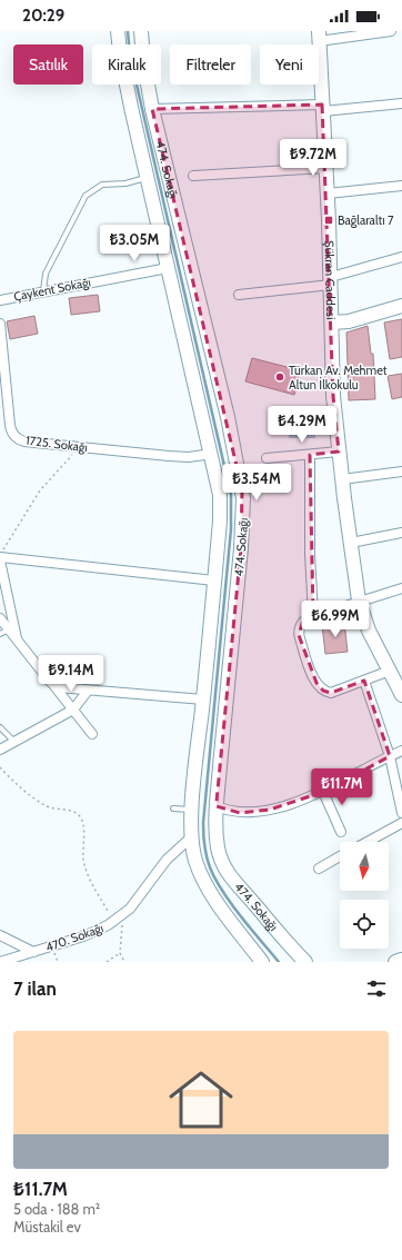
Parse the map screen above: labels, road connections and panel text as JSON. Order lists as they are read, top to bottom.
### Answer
{
  "streets": {
    "street": [
      "474. Sokağı",
      "Şükran Caddesi",
      "Çaykent Sokağı",
      "1725. Sokağı",
      "470. Sokağı"
    ]
  },
  "crossings": [
    ["474. Sokağı", "Çaykent Sokağı"],
    ["474. Sokağı", "1725. Sokağı"],
    ["474. Sokağı", "470. Sokağı"]
  ],
  "places": {
    "transit": ["Bağlaraltı 7"],
    "other": ["Türkan Av. Mehmet Altun İlkokulu"]
  },
  "north": "bottom",
  "page": {
    "status": "20:29",
    "chip": [
      "Satılık",
      "Kiralık",
      "Filtreler",
      "Yeni"
    ],
    "price": [
      "₺9.72M",
      "₺3.05M",
      "₺4.29M",
      "₺3.54M",
      "₺6.99M",
      "₺9.14M",
      "₺11.7M"
    ],
    "heading": "7 ilan",
    "list": [
      {
        "name": "₺11.7M",
        "note": "5 oda · 188 m² · Müstakil ev"
      }
    ]
  }
}
